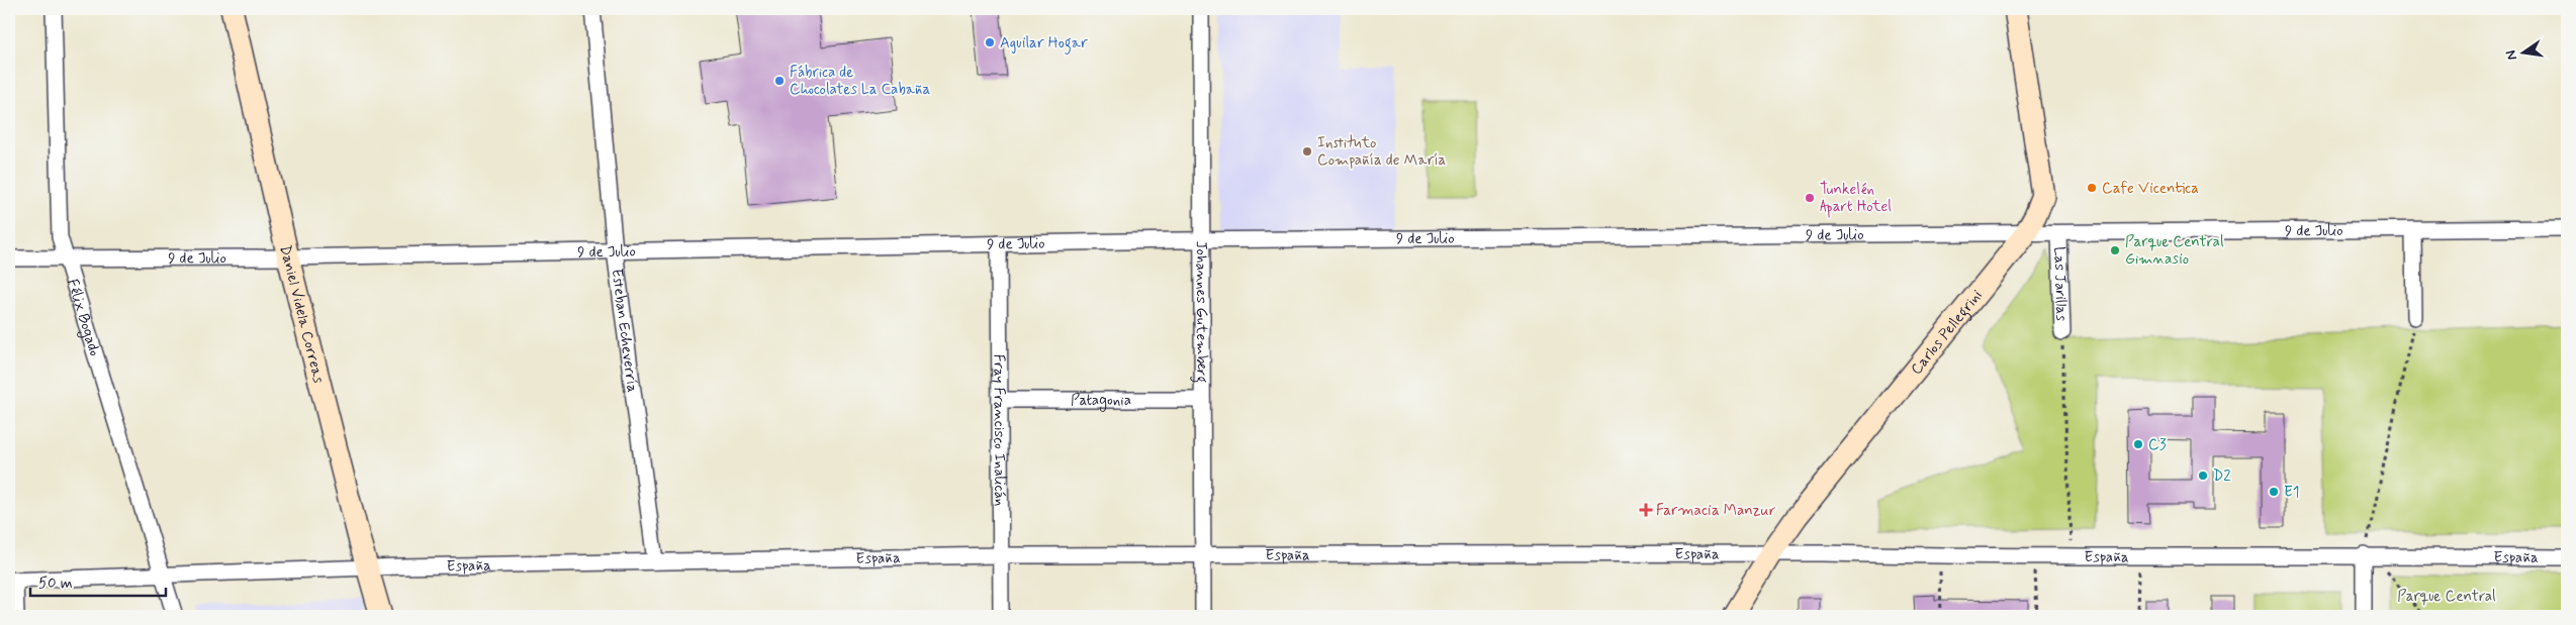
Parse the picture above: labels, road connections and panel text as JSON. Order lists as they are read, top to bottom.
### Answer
{
  "streets": {
    "street": [
      "9 de Julio",
      "Las Jarillas",
      "Daniel Videla Correas",
      "Johannes Gutemberg",
      "Félix Bogado",
      "Esteban Echeverría",
      "Carlos Pellegrini",
      "Patagonia",
      "Fray Francisco Inalicán",
      "España"
    ]
  },
  "crossings": [
    ["9 de Julio", "Las Jarillas"],
    ["9 de Julio", "Daniel Videla Correas"],
    ["9 de Julio", "Johannes Gutemberg"],
    ["9 de Julio", "Félix Bogado"],
    ["9 de Julio", "Esteban Echeverría"],
    ["9 de Julio", "Carlos Pellegrini"],
    ["9 de Julio", "Fray Francisco Inalicán"],
    ["Daniel Videla Correas", "España"],
    ["Johannes Gutemberg", "Patagonia"],
    ["Johannes Gutemberg", "España"],
    ["Félix Bogado", "España"],
    ["Esteban Echeverría", "España"],
    ["Carlos Pellegrini", "España"],
    ["Patagonia", "Fray Francisco Inalicán"],
    ["Fray Francisco Inalicán", "España"]
  ],
  "parks": ["Parque Central"],
  "places": {
    "other": [
      "Aguilar Hogar",
      "Fábrica de Chocolates La Cabaña",
      "Instituto Compañía de María",
      "Cafe Vicentica",
      "Tunkelén Apart Hotel",
      "Parque Central Gimnasio",
      "C3",
      "D2",
      "E1"
    ],
    "health": ["Farmacia Manzur"]
  },
  "scale_bar": "50 m",
  "north": "left"
}
